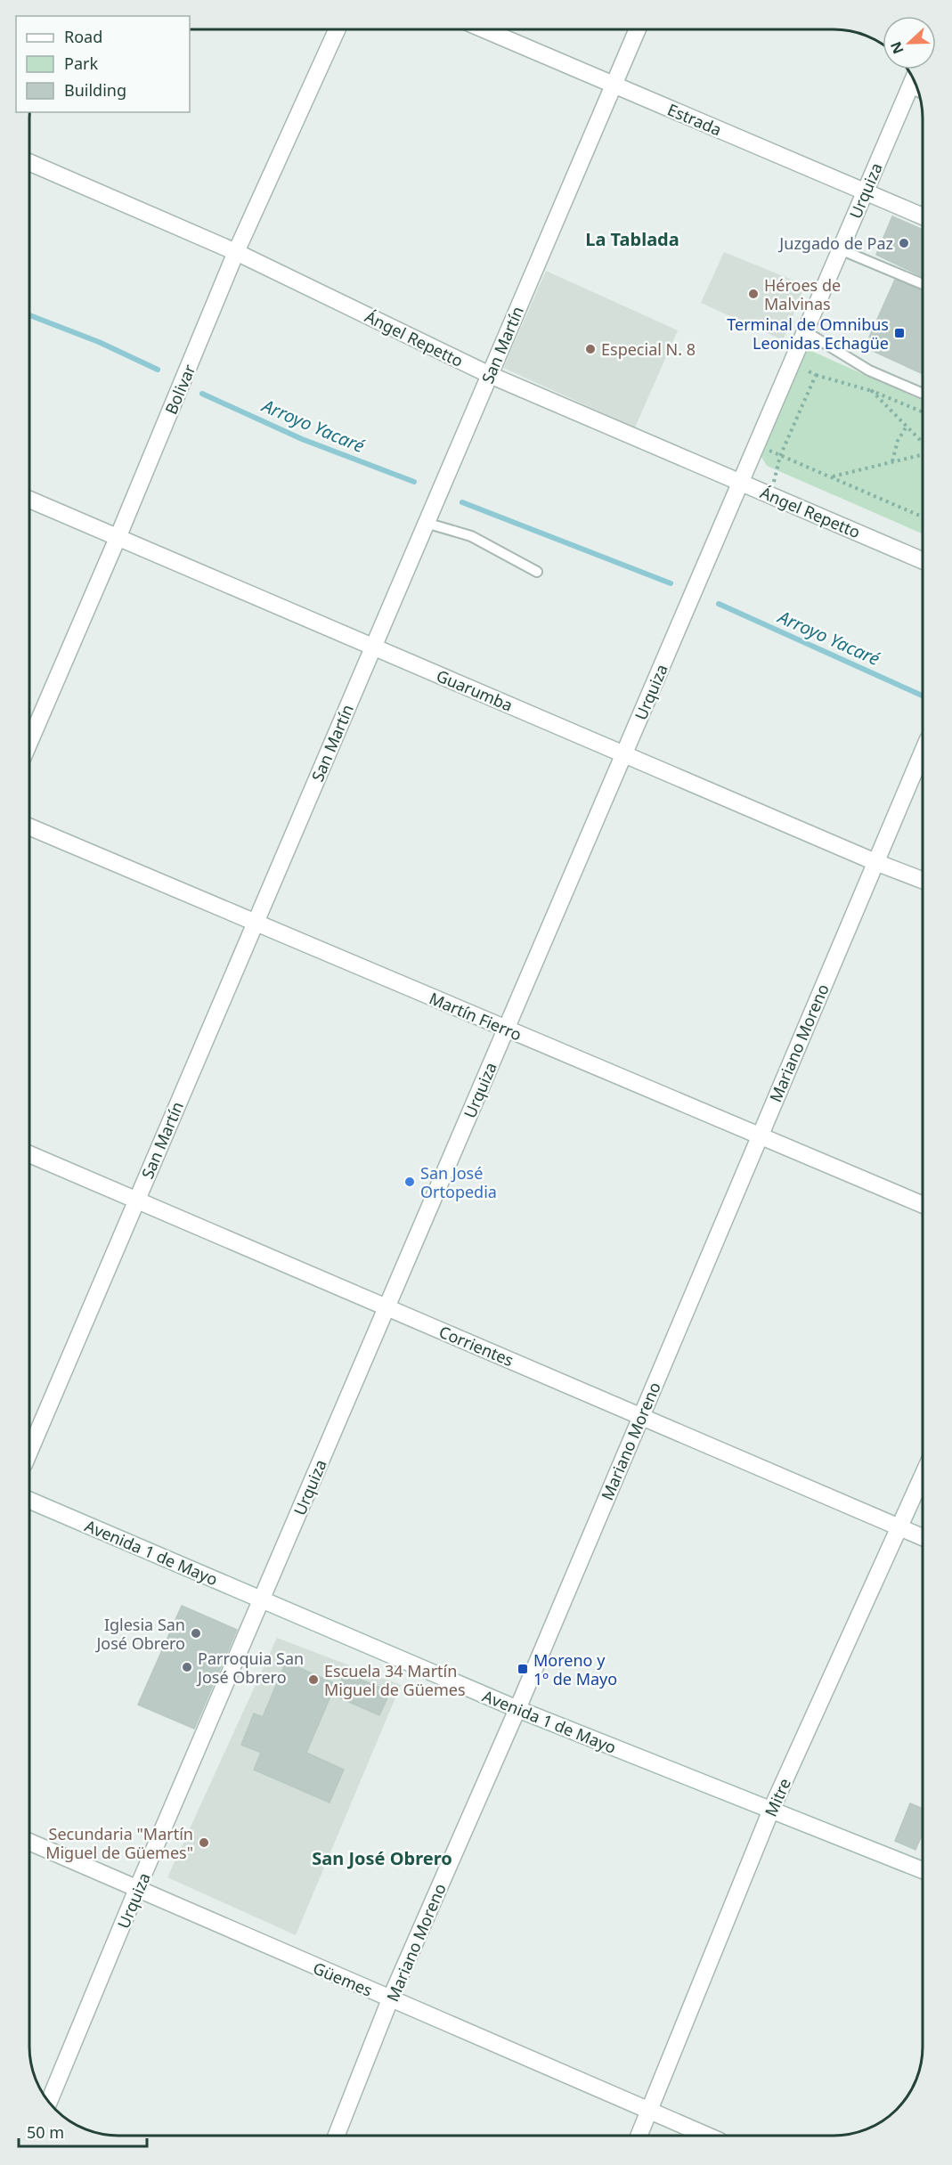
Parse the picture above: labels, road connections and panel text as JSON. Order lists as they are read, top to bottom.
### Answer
{
  "streets": {
    "street": [
      "Estrada",
      "Urquiza",
      "Ángel Repetto",
      "San Martín",
      "Bolivar",
      "Guarumba",
      "Martín Fierro",
      "Mariano Moreno",
      "Corrientes",
      "Avenida 1 de Mayo",
      "Mitre",
      "Güemes"
    ]
  },
  "crossings": [
    ["Estrada", "Urquiza"],
    ["Estrada", "San Martín"],
    ["Urquiza", "Ángel Repetto"],
    ["Urquiza", "Guarumba"],
    ["Urquiza", "Martín Fierro"],
    ["Urquiza", "Corrientes"],
    ["Urquiza", "Avenida 1 de Mayo"],
    ["Urquiza", "Güemes"],
    ["Ángel Repetto", "San Martín"],
    ["Ángel Repetto", "Bolivar"],
    ["San Martín", "Guarumba"],
    ["San Martín", "Martín Fierro"],
    ["San Martín", "Corrientes"],
    ["Bolivar", "Guarumba"],
    ["Guarumba", "Mariano Moreno"],
    ["Martín Fierro", "Mariano Moreno"],
    ["Mariano Moreno", "Corrientes"],
    ["Mariano Moreno", "Avenida 1 de Mayo"],
    ["Mariano Moreno", "Güemes"],
    ["Corrientes", "Mitre"],
    ["Avenida 1 de Mayo", "Mitre"],
    ["Mitre", "Güemes"]
  ],
  "districts": ["La Tablada", "San José Obrero"],
  "water": ["Arroyo Yacaré"],
  "places": {
    "other": [
      "Juzgado de Paz",
      "Héroes de Malvinas",
      "Especial N. 8",
      "San José Ortopedia",
      "Iglesia San José Obrero",
      "Parroquia San José Obrero",
      "Escuela 34 Martín Miguel de Güemes",
      "Secundaria \"Martín Miguel de Güemes\""
    ],
    "transit": ["Terminal de Omnibus Leonidas Echagüe", "Moreno y 1º de Mayo"]
  },
  "legend": ["Road", "Park", "Building"],
  "scale_bar": "50 m",
  "north": "left"
}
